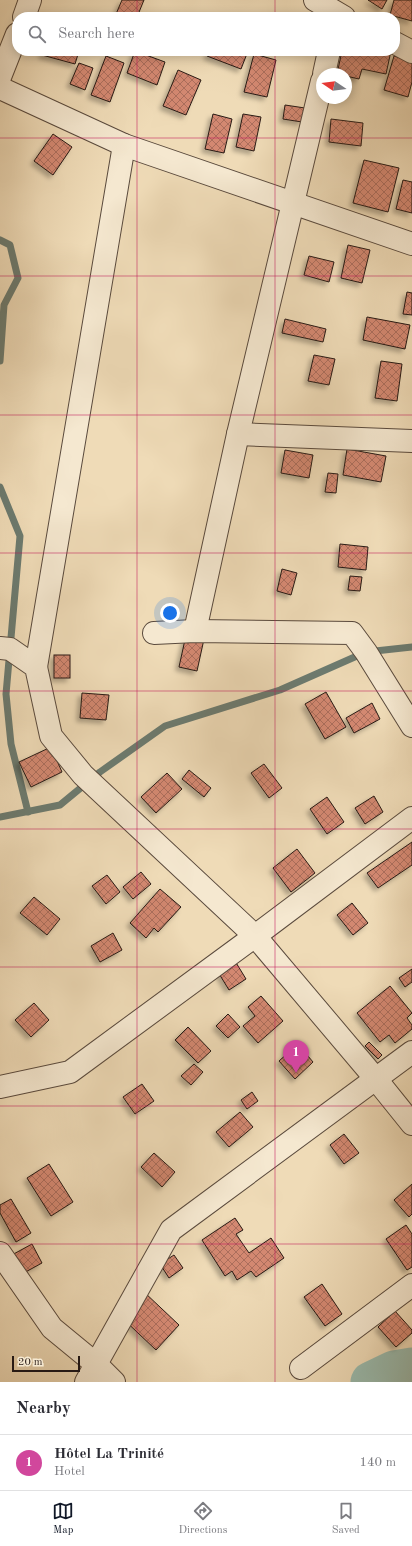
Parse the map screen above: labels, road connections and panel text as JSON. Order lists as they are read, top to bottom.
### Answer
{
  "scale_bar": "20 m",
  "north": "left",
  "page": {
    "search": "Search here",
    "pins": "1",
    "scale": "20 m",
    "heading": "Nearby",
    "list": [
      {
        "mark": "1",
        "name": "Hôtel La Trinité",
        "note": "Hotel",
        "value": "140 m"
      }
    ],
    "nav": ["Map", "Directions", "Saved"]
  }
}
